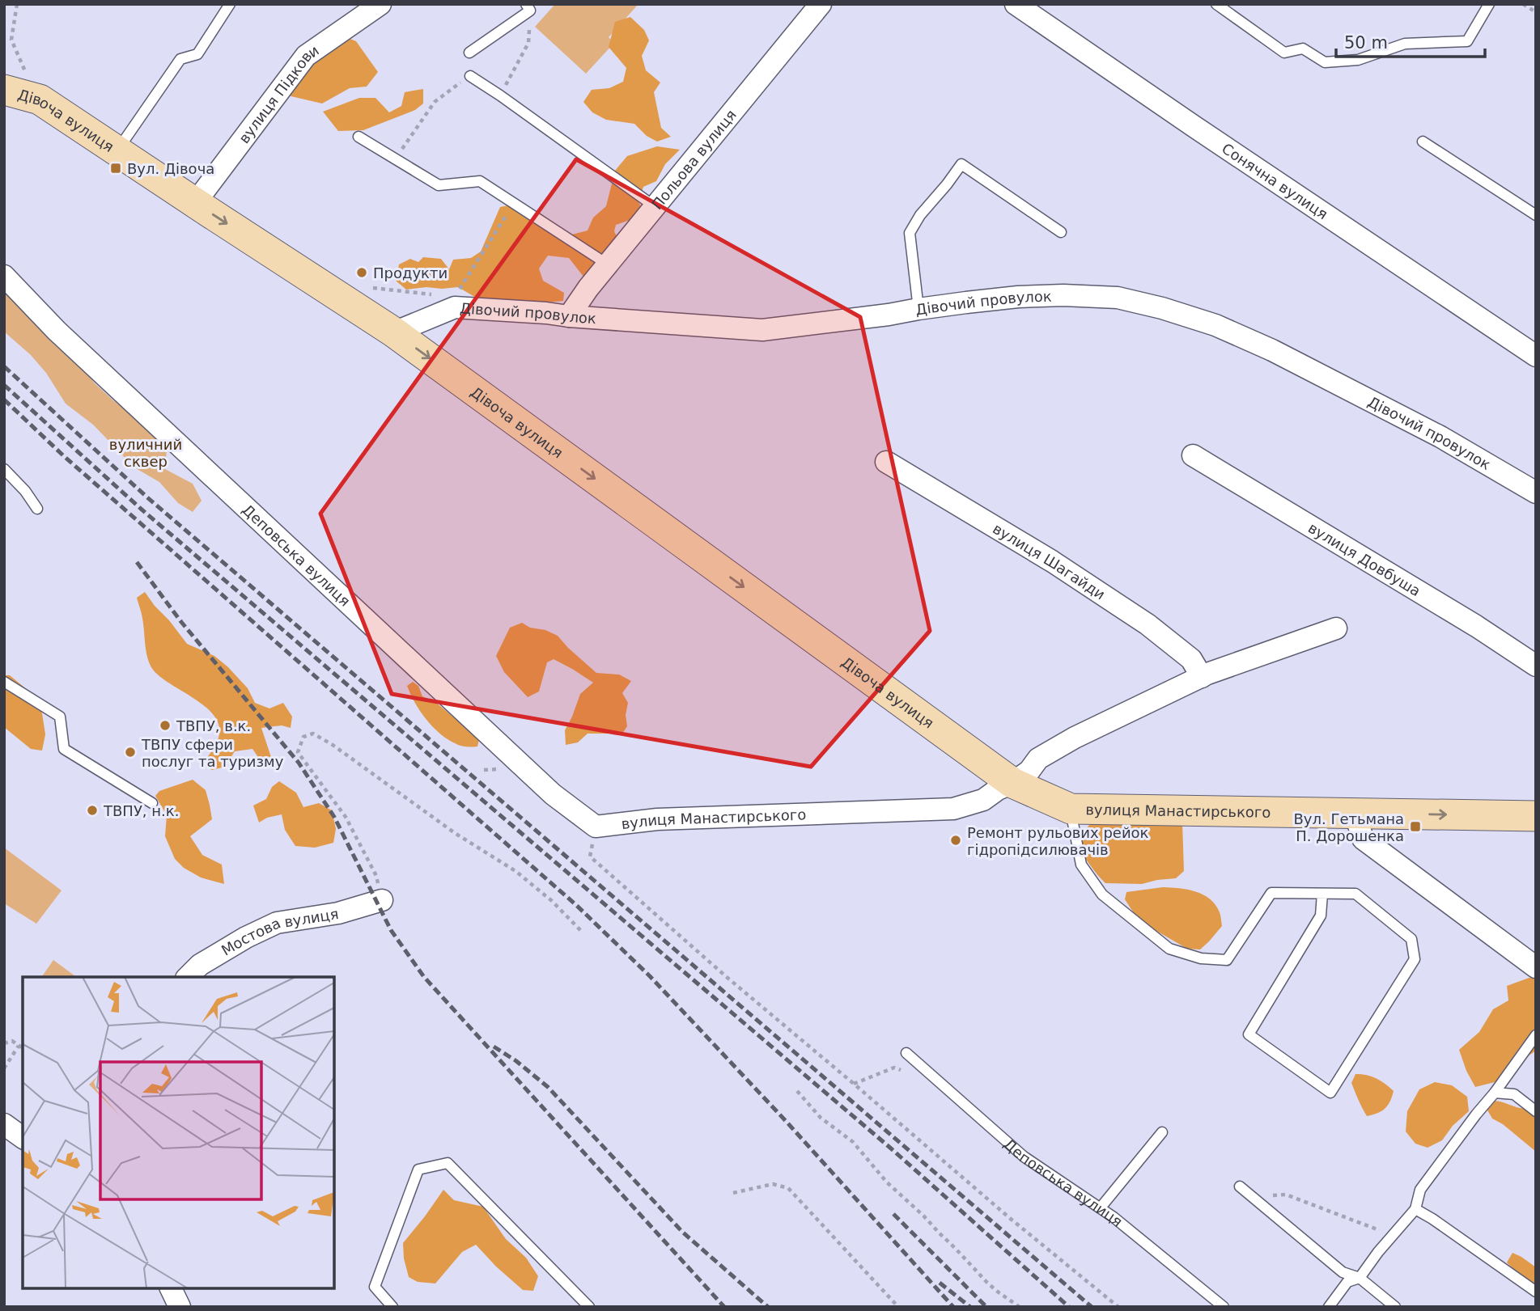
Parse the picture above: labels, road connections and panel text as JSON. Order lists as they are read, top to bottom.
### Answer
{
  "streets": {
    "main road": ["Дівоча вулиця", "вулиця Манастирського"],
    "street": [
      "вулиця Підкови",
      "Польова вулиця",
      "Сонячна вулиця",
      "Дівочий провулок",
      "Деповська вулиця",
      "вулиця Довбуша",
      "вулиця Шагайди",
      "Мостова вулиця"
    ]
  },
  "crossings": [
    ["вулиця Підкови", "Дівоча вулиця"],
    ["Дівоча вулиця", "Дівочий провулок"],
    ["Дівоча вулиця", "вулиця Манастирського"],
    ["Польова вулиця", "Дівочий провулок"],
    ["Деповська вулиця", "вулиця Манастирського"]
  ],
  "one_way": ["Дівоча вулиця"],
  "parks": ["вуличний сквер"],
  "places": {
    "transit": ["Вул. Дівоча", "Вул. Гетьмана П. Дорошенка"],
    "other": [
      "Продукти",
      "ТВПУ, в.к.",
      "ТВПУ сфери послуг та туризму",
      "ТВПУ, н.к.",
      "Ремонт рульових рейок гідропідсилювачів"
    ]
  },
  "scale_bar": "50 m"
}
